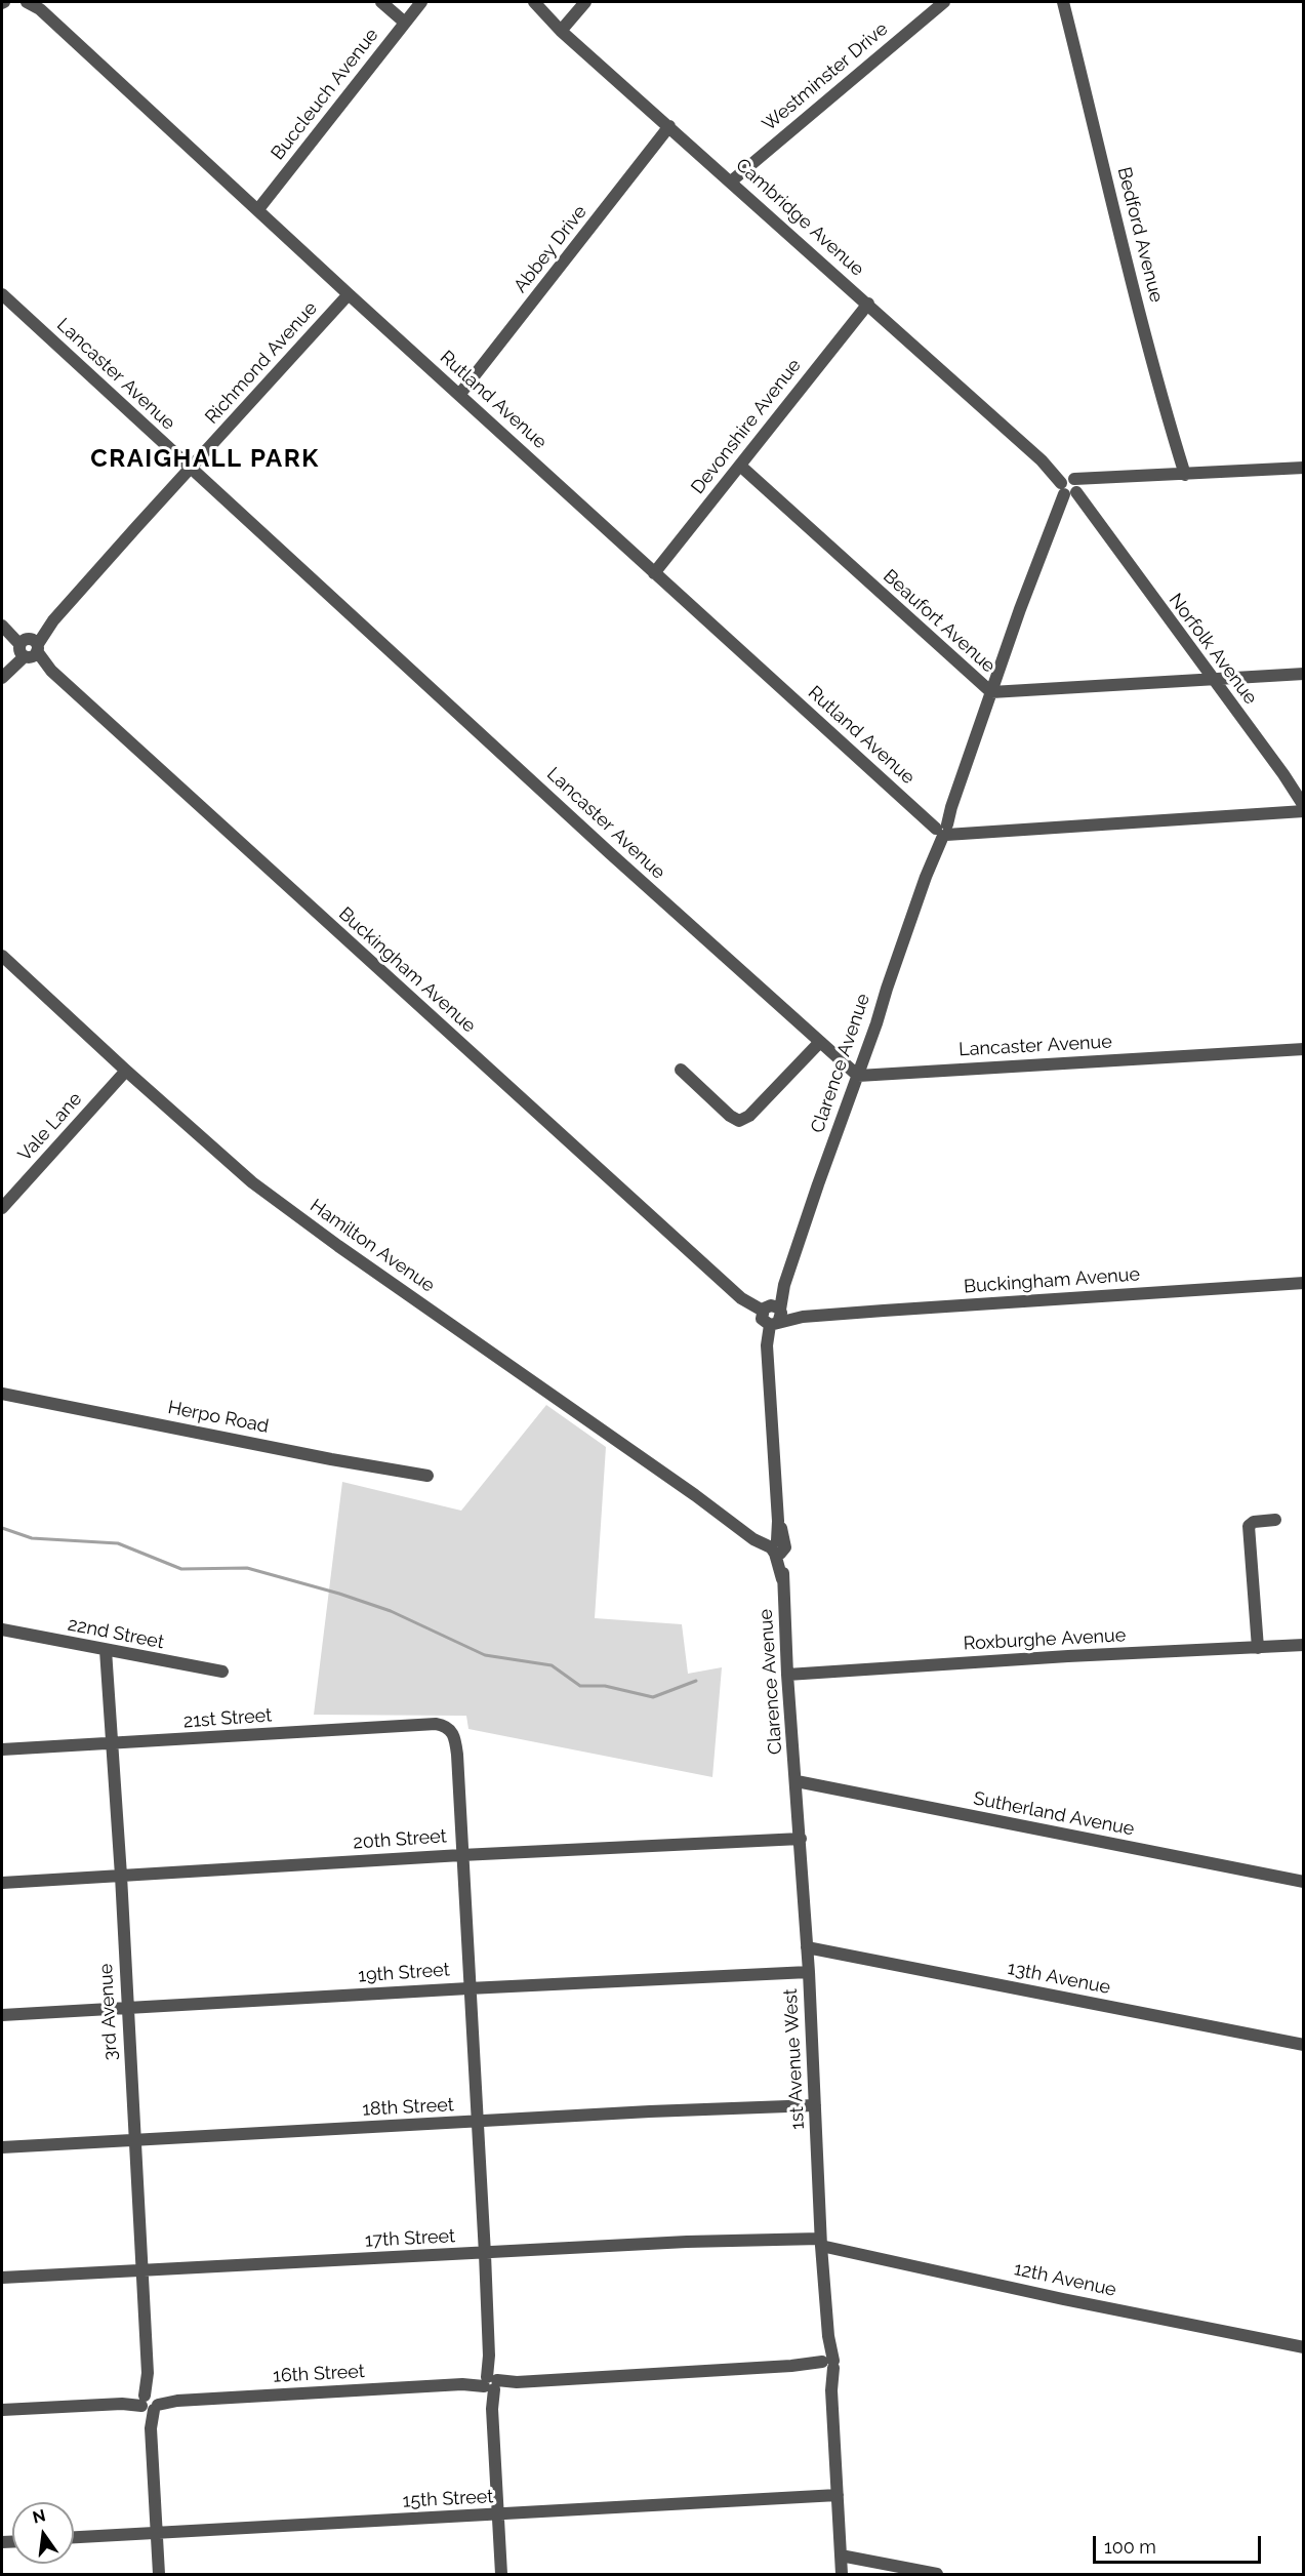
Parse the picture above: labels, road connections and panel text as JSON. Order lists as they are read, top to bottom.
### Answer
{
  "streets": {
    "street": [
      "Westminster Drive",
      "Buccleuch Avenue",
      "Cambridge Avenue",
      "Bedford Avenue",
      "Abbey Drive",
      "Richmond Avenue",
      "Lancaster Avenue",
      "Rutland Avenue",
      "Devonshire Avenue",
      "Beaufort Avenue",
      "Norfolk Avenue",
      "Buckingham Avenue",
      "Clarence Avenue",
      "Vale Lane",
      "Hamilton Avenue",
      "Herpo Road",
      "22nd Street",
      "Roxburghe Avenue",
      "21st Street",
      "Sutherland Avenue",
      "20th Street",
      "19th Street",
      "13th Avenue",
      "3rd Avenue",
      "1st Avenue West",
      "18th Street",
      "17th Street",
      "12th Avenue",
      "16th Street",
      "15th Street"
    ]
  },
  "crossings": [
    ["Westminster Drive", "Cambridge Avenue"],
    ["Buccleuch Avenue", "Rutland Avenue"],
    ["Cambridge Avenue", "Abbey Drive"],
    ["Cambridge Avenue", "Devonshire Avenue"],
    ["Cambridge Avenue", "Norfolk Avenue"],
    ["Cambridge Avenue", "Clarence Avenue"],
    ["Abbey Drive", "Rutland Avenue"],
    ["Richmond Avenue", "Lancaster Avenue"],
    ["Richmond Avenue", "Rutland Avenue"],
    ["Richmond Avenue", "Buckingham Avenue"],
    ["Lancaster Avenue", "Clarence Avenue"],
    ["Rutland Avenue", "Devonshire Avenue"],
    ["Rutland Avenue", "Clarence Avenue"],
    ["Devonshire Avenue", "Beaufort Avenue"],
    ["Beaufort Avenue", "Norfolk Avenue"],
    ["Beaufort Avenue", "Clarence Avenue"],
    ["Norfolk Avenue", "Clarence Avenue"],
    ["Buckingham Avenue", "Clarence Avenue"],
    ["Clarence Avenue", "Hamilton Avenue"],
    ["Clarence Avenue", "Roxburghe Avenue"],
    ["Clarence Avenue", "Sutherland Avenue"],
    ["Clarence Avenue", "1st Avenue West"],
    ["Vale Lane", "Hamilton Avenue"],
    ["22nd Street", "3rd Avenue"],
    ["21st Street", "20th Street"],
    ["21st Street", "3rd Avenue"],
    ["Sutherland Avenue", "1st Avenue West"],
    ["20th Street", "3rd Avenue"],
    ["20th Street", "1st Avenue West"],
    ["19th Street", "3rd Avenue"],
    ["19th Street", "1st Avenue West"],
    ["13th Avenue", "1st Avenue West"],
    ["3rd Avenue", "18th Street"],
    ["3rd Avenue", "17th Street"],
    ["3rd Avenue", "16th Street"],
    ["3rd Avenue", "15th Street"],
    ["1st Avenue West", "18th Street"],
    ["1st Avenue West", "17th Street"],
    ["1st Avenue West", "12th Avenue"],
    ["1st Avenue West", "16th Street"],
    ["1st Avenue West", "15th Street"],
    ["17th Street", "12th Avenue"]
  ],
  "districts": ["CRAIGHALL PARK"],
  "scale_bar": "100 m",
  "north": "top"
}
